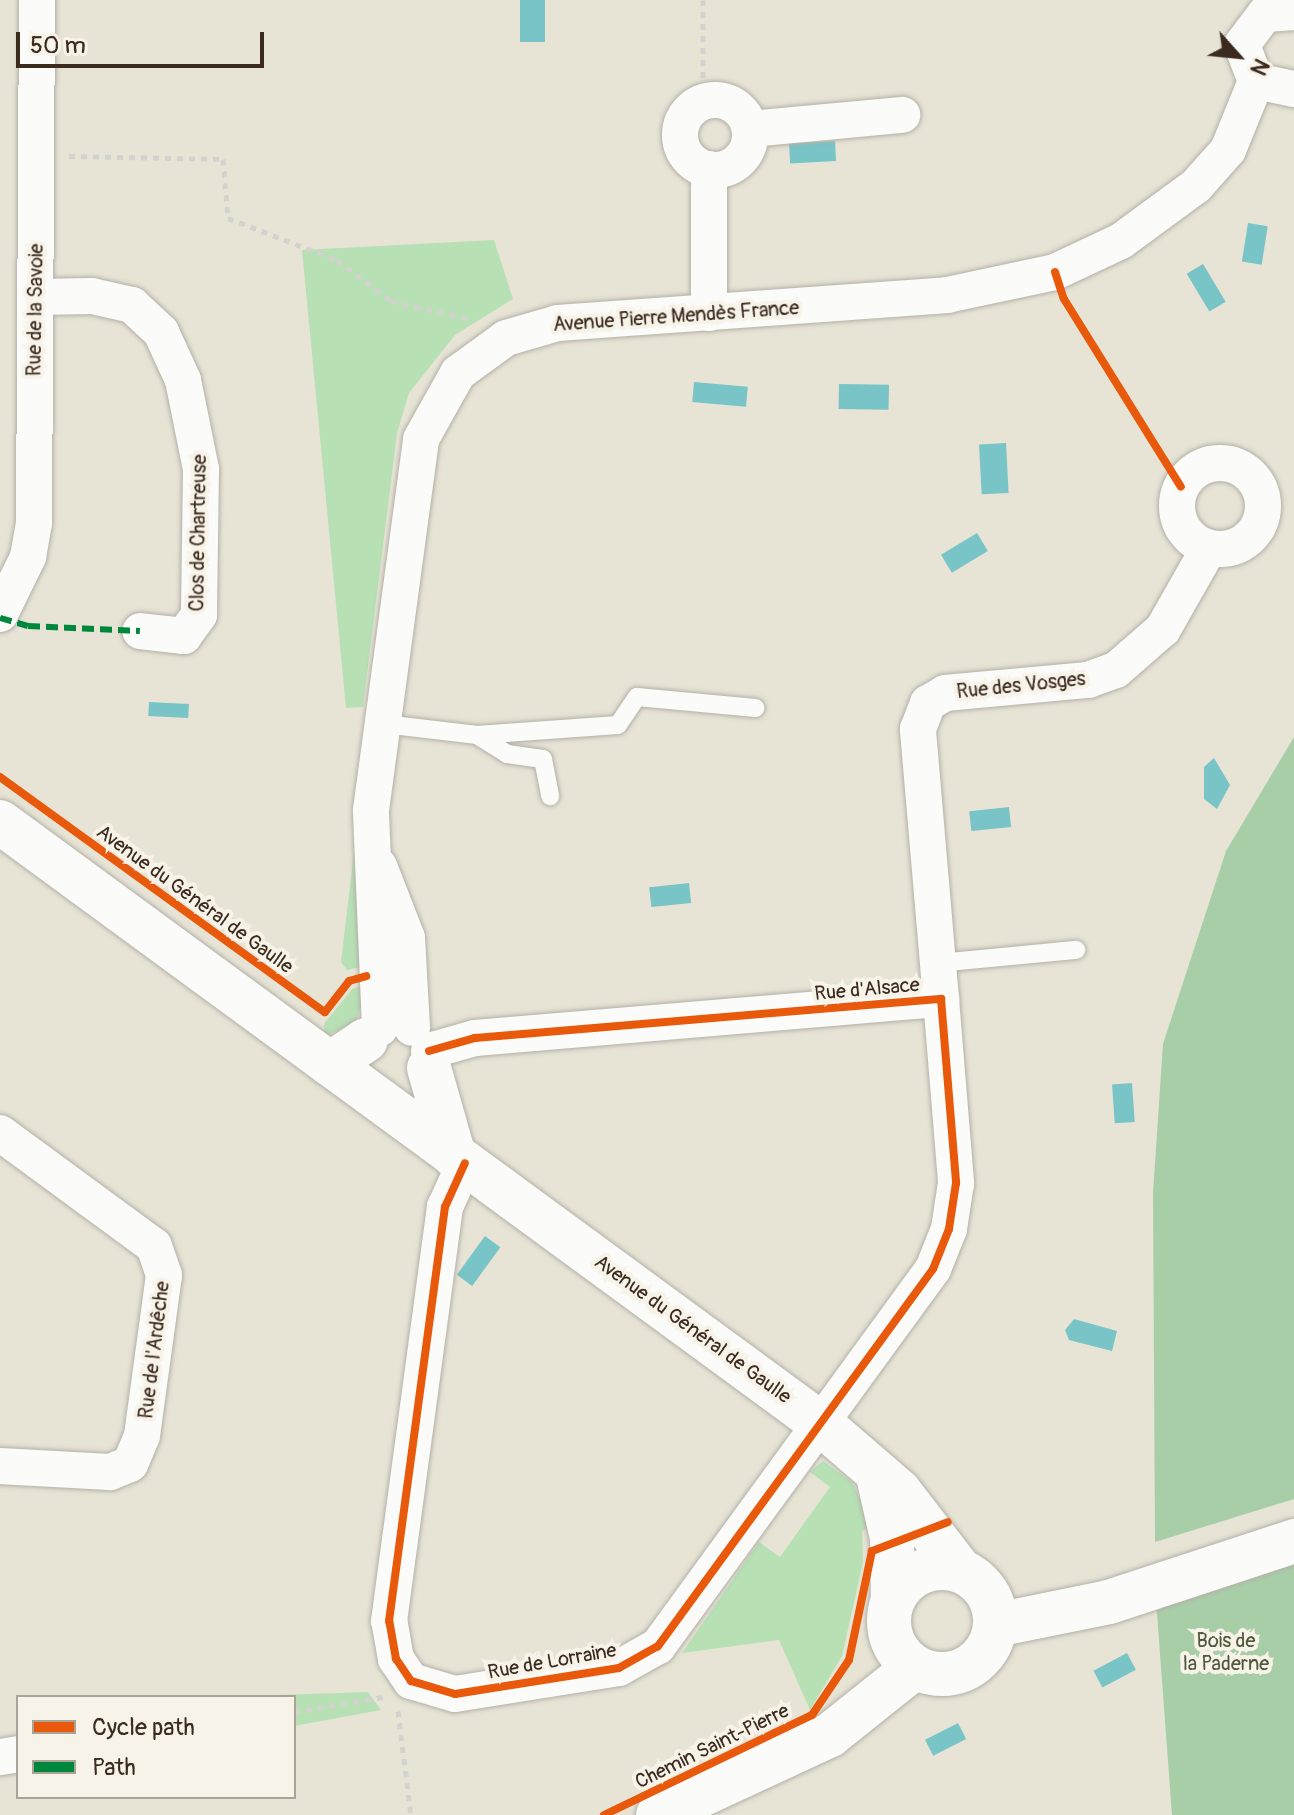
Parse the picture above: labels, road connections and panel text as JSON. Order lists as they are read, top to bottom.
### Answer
{
  "streets": {
    "street": [
      "Rue de la Savoie",
      "Avenue Pierre Mendès France",
      "Clos de Chartreuse",
      "Rue des Vosges",
      "Avenue du Général de Gaulle",
      "Rue d'Alsace",
      "Rue de l'Ardêche",
      "Rue de Lorraine",
      "Chemin Saint-Pierre"
    ]
  },
  "crossings": [
    ["Rue de la Savoie", "Clos de Chartreuse"],
    ["Avenue Pierre Mendès France", "Avenue du Général de Gaulle"],
    ["Avenue Pierre Mendès France", "Rue d'Alsace"],
    ["Rue des Vosges", "Rue d'Alsace"],
    ["Avenue du Général de Gaulle", "Rue d'Alsace"],
    ["Avenue du Général de Gaulle", "Rue de Lorraine"],
    ["Avenue du Général de Gaulle", "Chemin Saint-Pierre"],
    ["Rue d'Alsace", "Rue de Lorraine"]
  ],
  "parks": ["Bois de la Paderne"],
  "legend": ["Cycle path", "Path"],
  "scale_bar": "50 m",
  "north": "bottom right"
}
